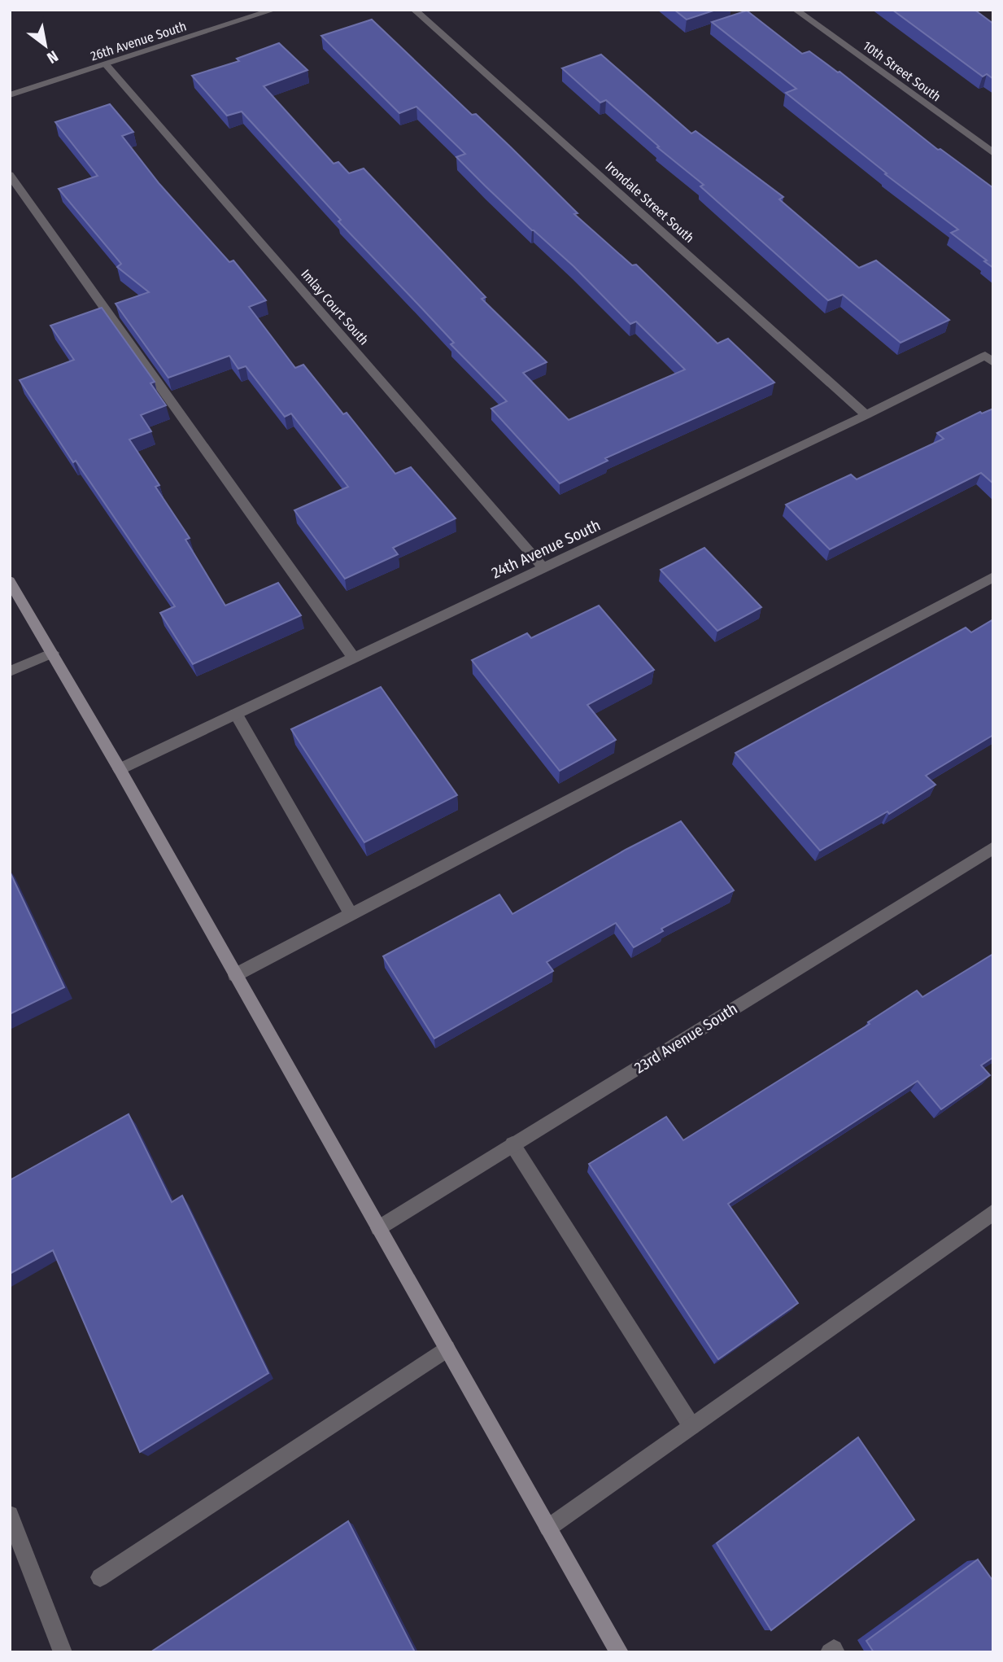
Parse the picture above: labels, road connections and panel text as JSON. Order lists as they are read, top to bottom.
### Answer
{
  "streets": {
    "street": [
      "26th Avenue South",
      "10th Street South",
      "Irondale Street South",
      "Imlay Court South",
      "24th Avenue South",
      "23rd Avenue South"
    ]
  },
  "crossings": [
    ["26th Avenue South", "Imlay Court South"],
    ["Irondale Street South", "24th Avenue South"],
    ["Imlay Court South", "24th Avenue South"]
  ],
  "north": "bottom right"
}
